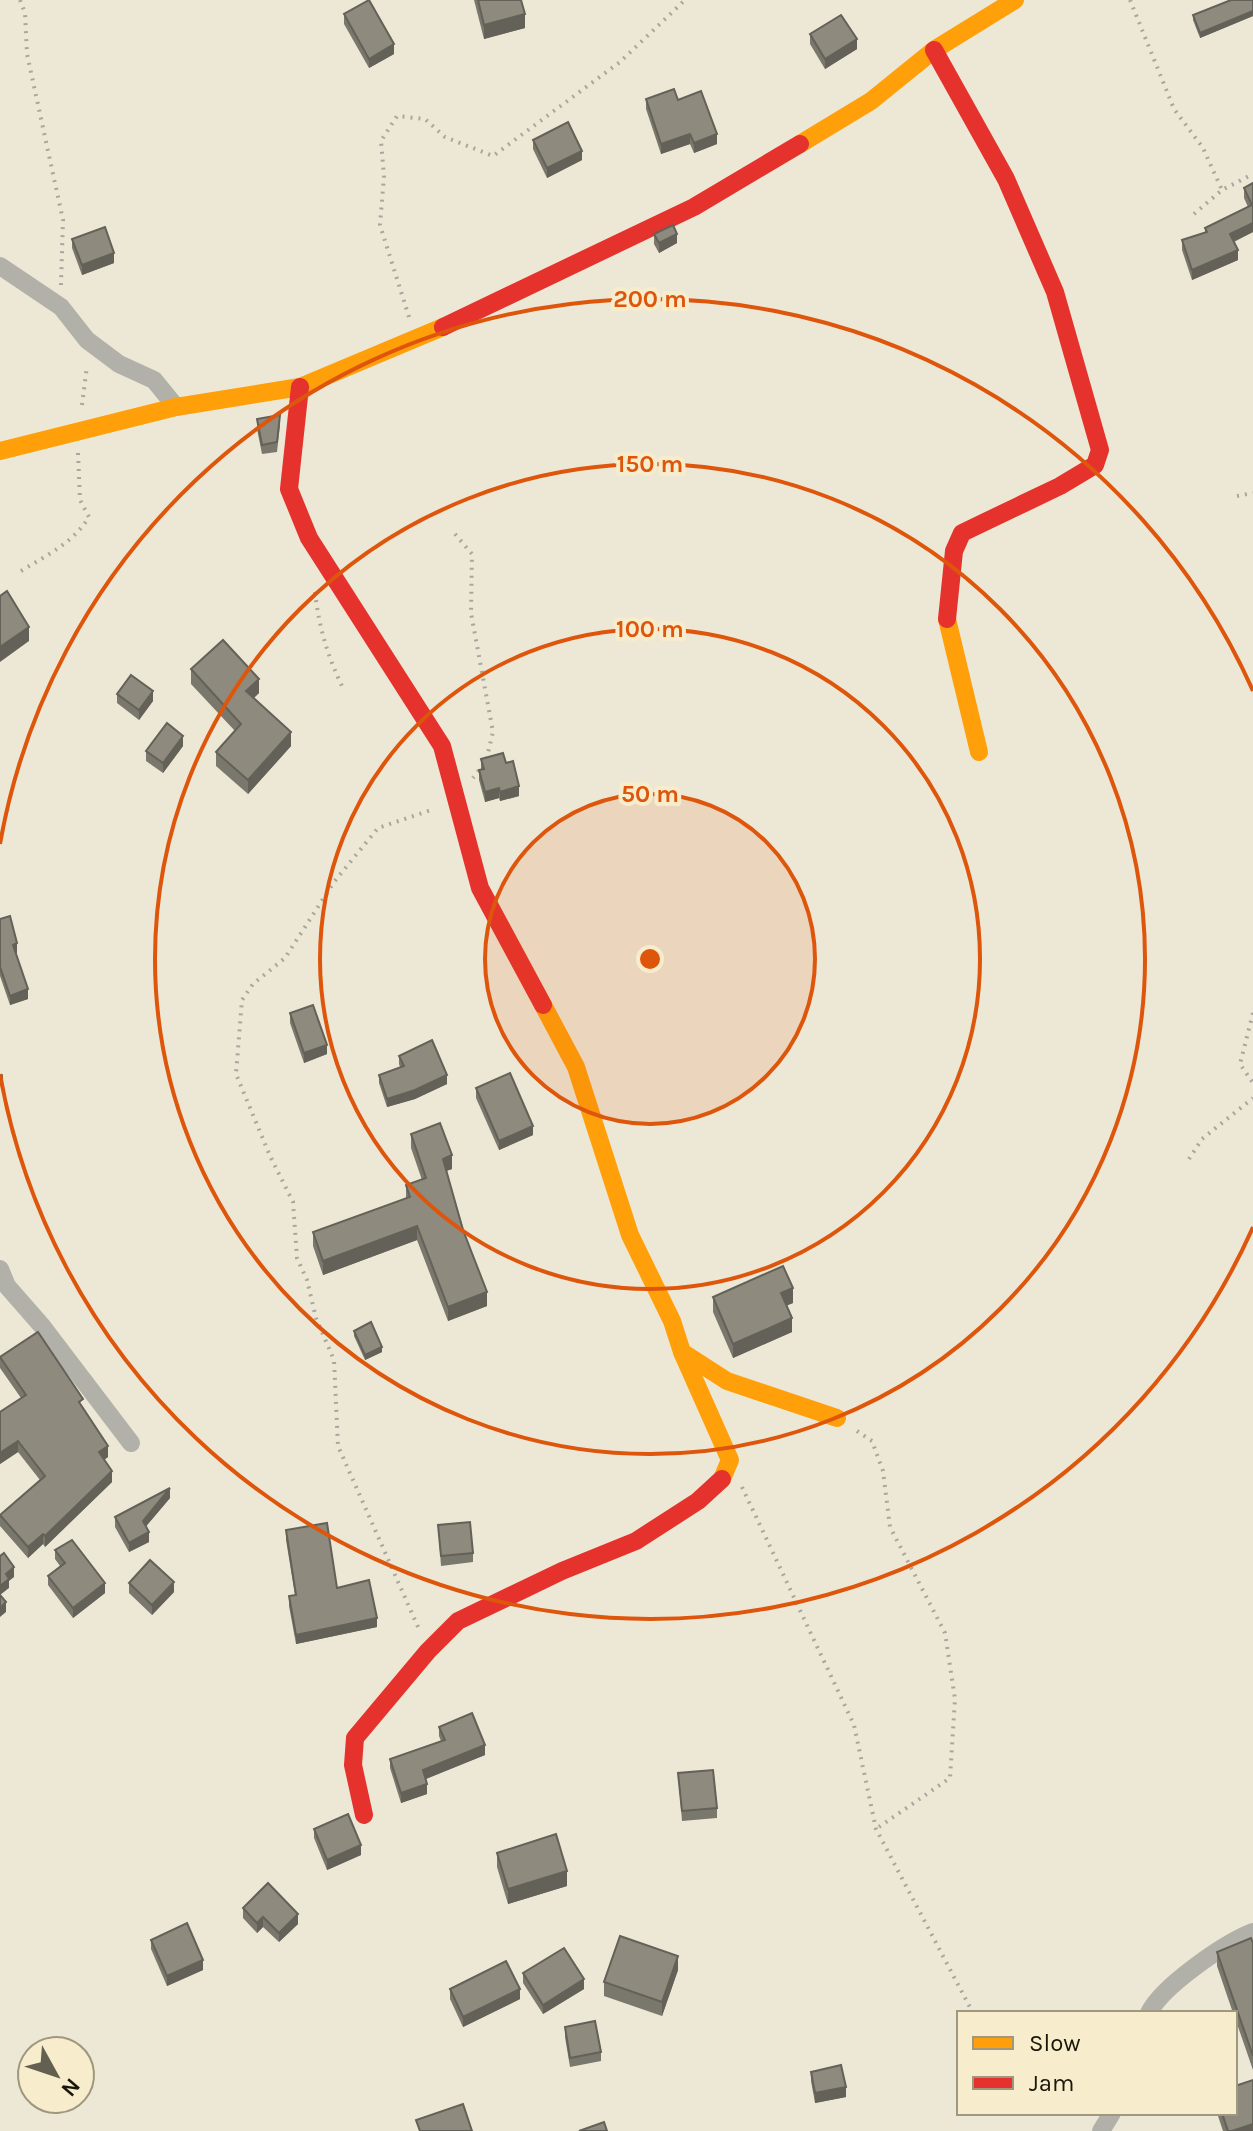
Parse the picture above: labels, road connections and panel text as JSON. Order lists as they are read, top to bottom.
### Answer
{
  "legend": ["Slow", "Jam"],
  "north": "bottom right",
  "rings": [
    "200 m",
    "150 m",
    "100 m",
    "50 m"
  ]
}
